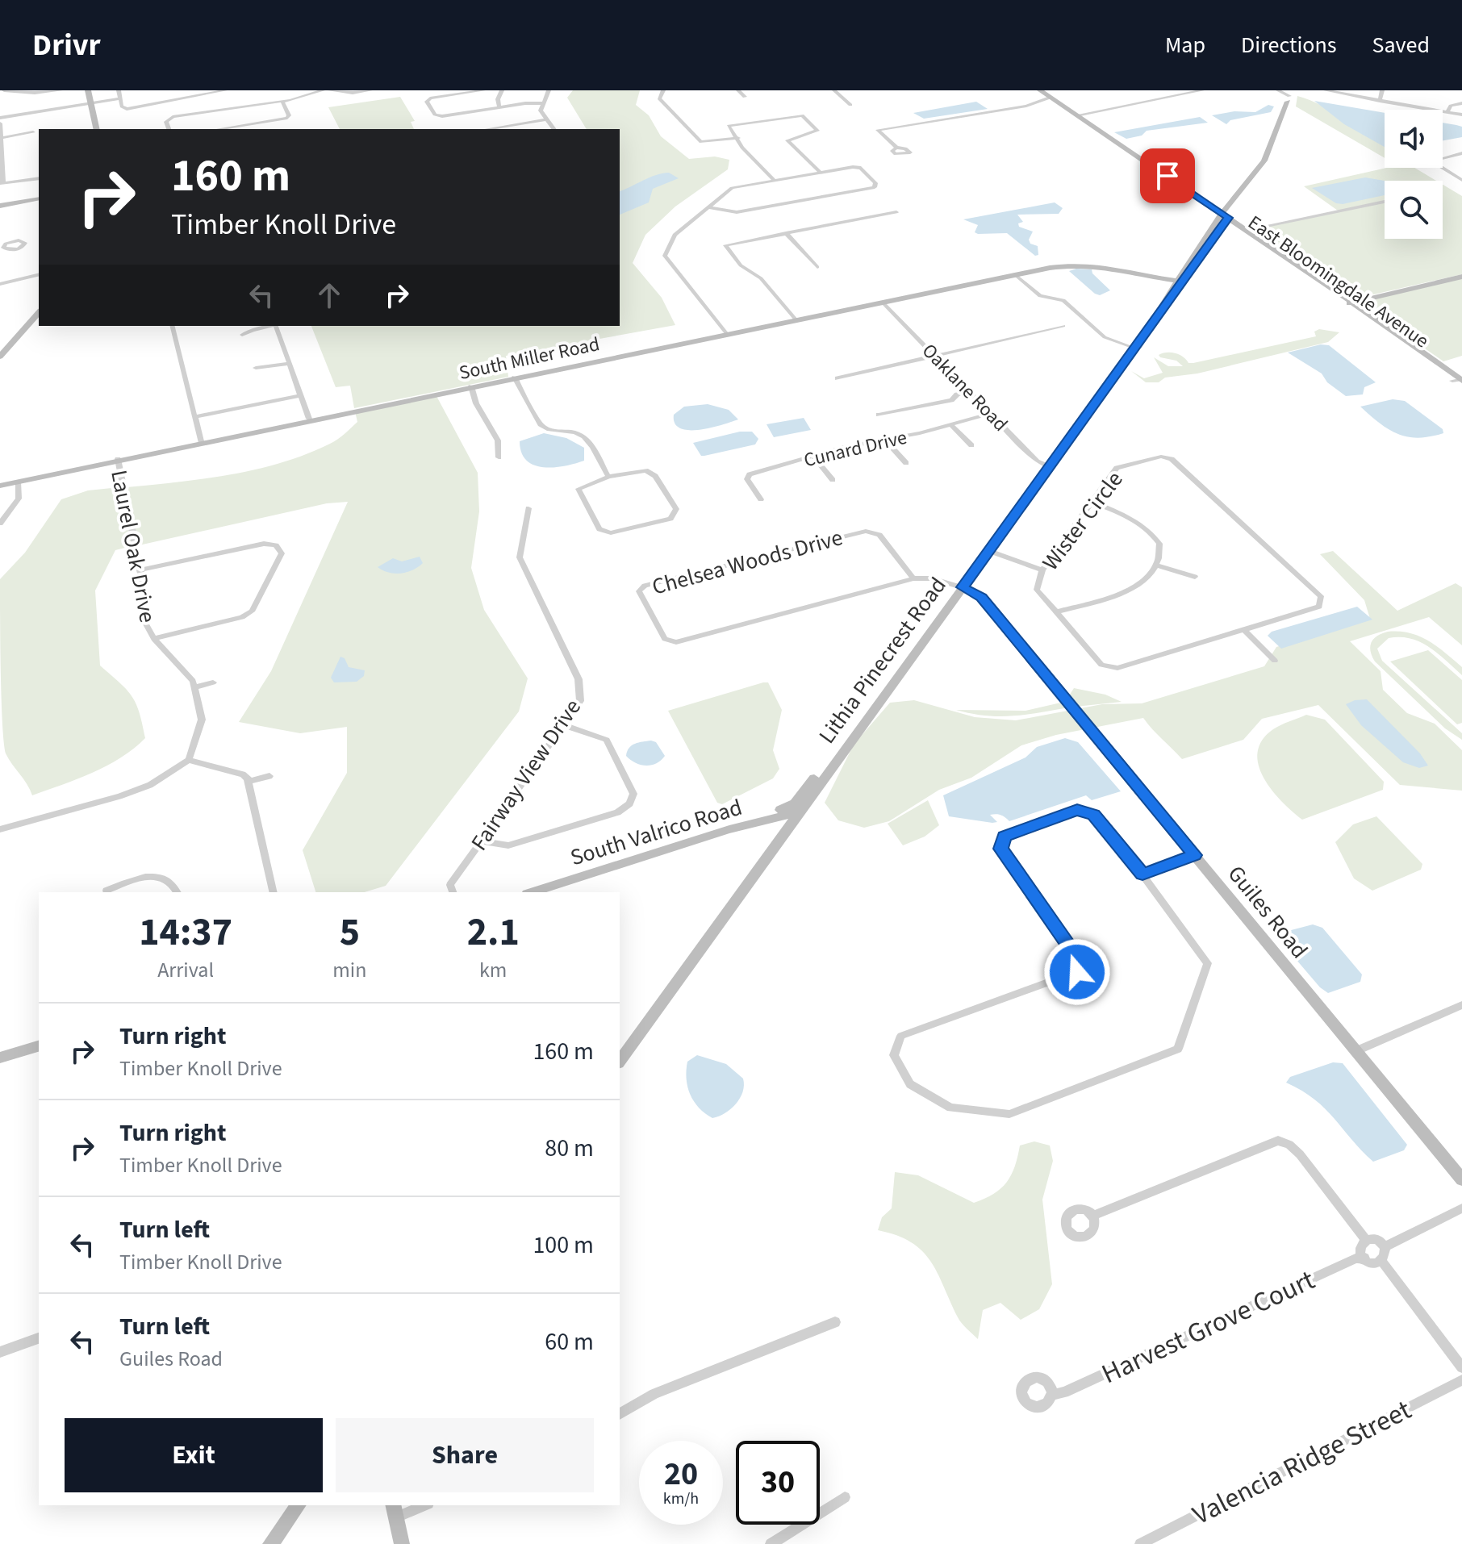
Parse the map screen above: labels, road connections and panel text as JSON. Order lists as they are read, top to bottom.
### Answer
{
  "streets": {
    "main road": [
      "East Bloomingdale Avenue",
      "South Miller Road",
      "Lithia Pinecrest Road",
      "South Valrico Road",
      "Guiles Road"
    ],
    "street": [
      "Oaklane Road",
      "Cunard Drive",
      "Wister Circle",
      "Laurel Oak Drive",
      "Chelsea Woods Drive",
      "Fairway View Drive",
      "Harvest Grove Court",
      "Valencia Ridge Street"
    ]
  },
  "crossings": [
    ["East Bloomingdale Avenue", "Lithia Pinecrest Road"],
    ["South Miller Road", "Oaklane Road"],
    ["South Miller Road", "Laurel Oak Drive"],
    ["South Miller Road", "Lithia Pinecrest Road"],
    ["Oaklane Road", "Cunard Drive"],
    ["Oaklane Road", "Lithia Pinecrest Road"],
    ["Chelsea Woods Drive", "Lithia Pinecrest Road"],
    ["Chelsea Woods Drive", "Guiles Road"],
    ["Lithia Pinecrest Road", "South Valrico Road"],
    ["Lithia Pinecrest Road", "Guiles Road"]
  ],
  "page": {
    "header": "Drivr",
    "nav": ["Map", "Directions", "Saved"],
    "turn": ["160 m", "Timber Knoll Drive"],
    "eta": [
      "14:37",
      "Arrival",
      "5",
      "min",
      "2.1",
      "km"
    ],
    "list": [
      {
        "name": "Turn right",
        "note": "Timber Knoll Drive",
        "value": "160 m"
      },
      {
        "name": "Turn right",
        "note": "Timber Knoll Drive",
        "value": "80 m"
      },
      {
        "name": "Turn left",
        "note": "Timber Knoll Drive",
        "value": "100 m"
      },
      {
        "name": "Turn left",
        "note": "Guiles Road",
        "value": "60 m"
      }
    ],
    "buttons": ["Exit", "Share"],
    "speed": "20 km/h",
    "limit": "30"
  }
}
